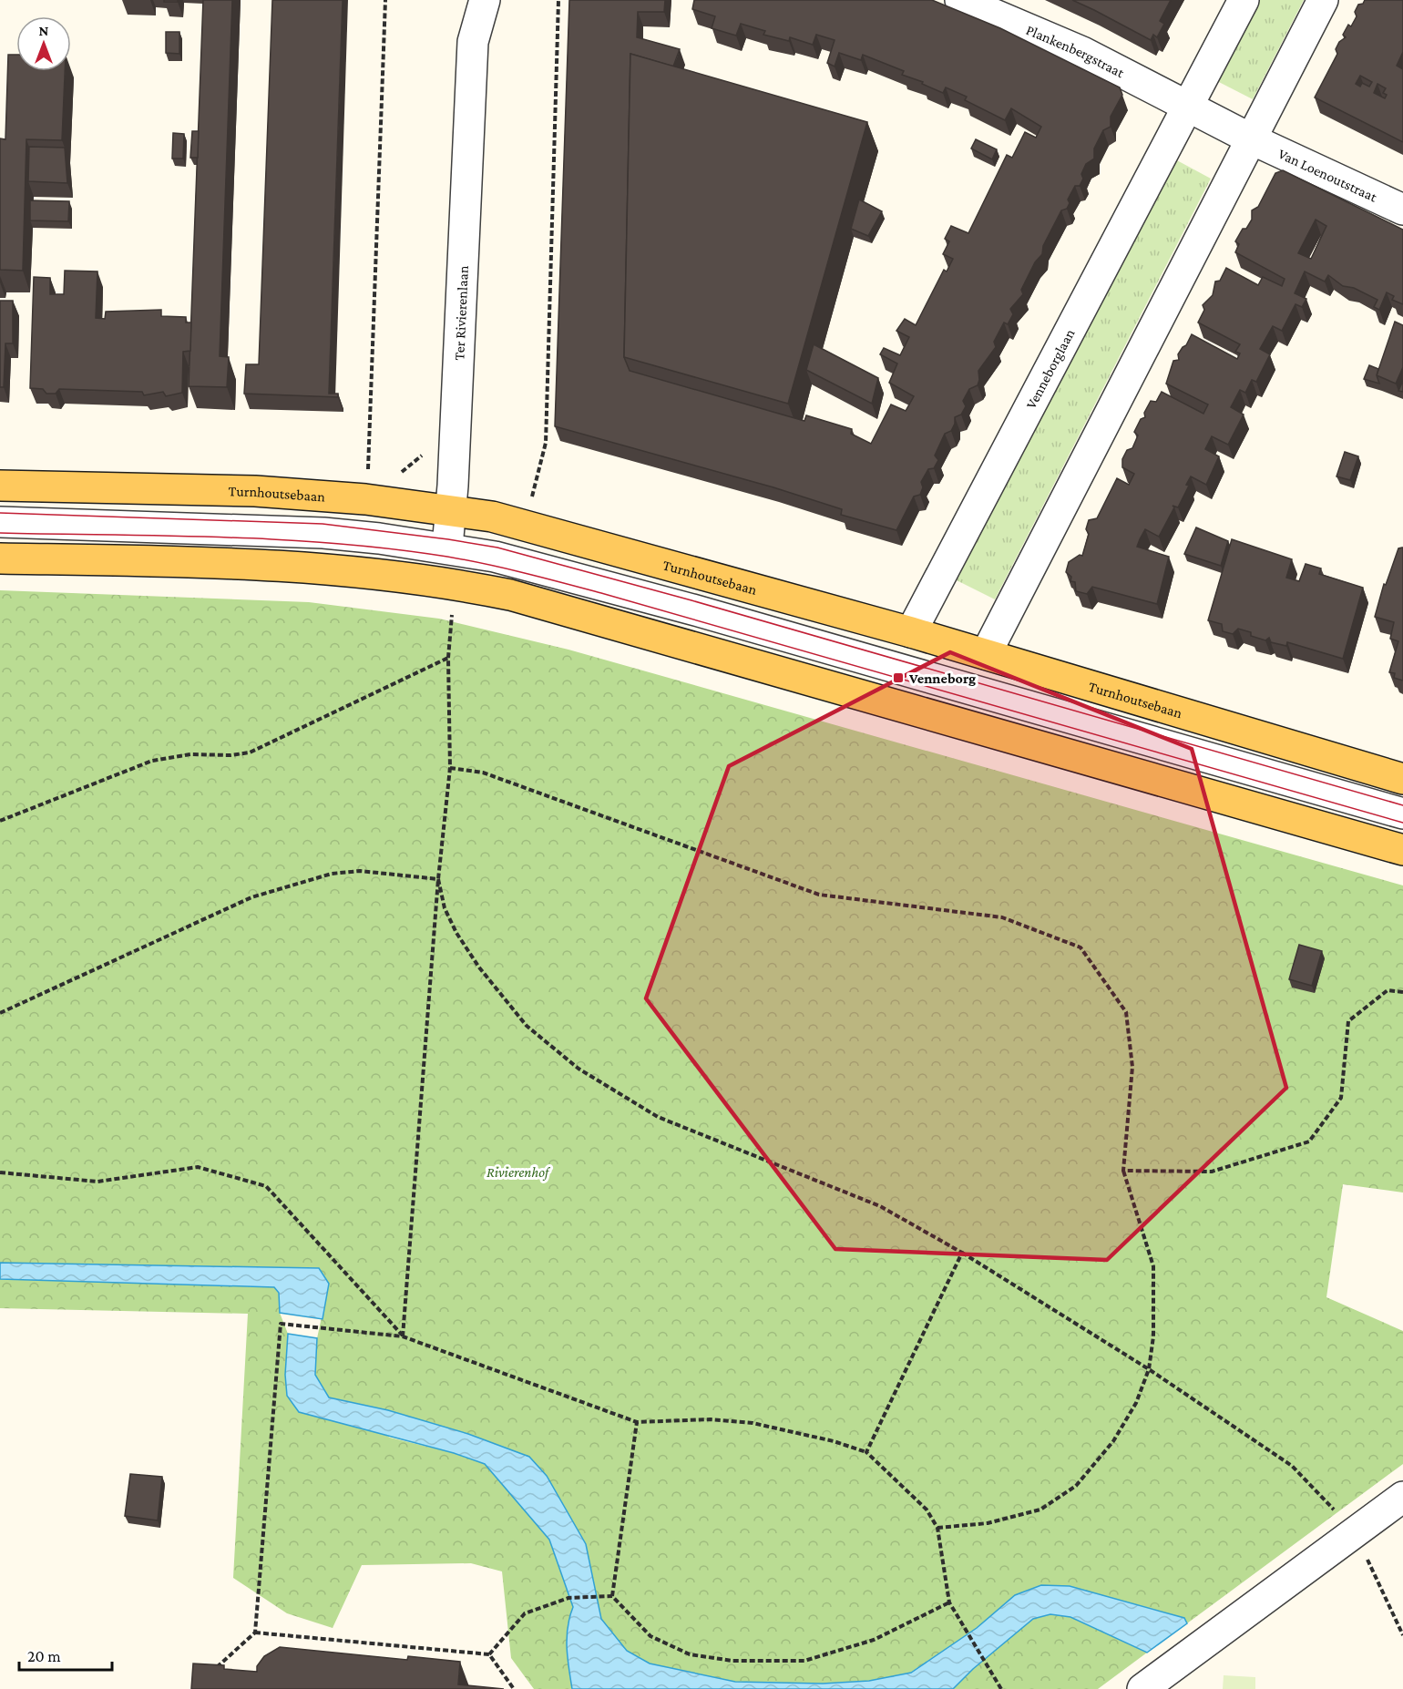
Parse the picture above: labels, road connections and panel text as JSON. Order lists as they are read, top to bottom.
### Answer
{
  "streets": {
    "main road": ["Turnhoutsebaan"],
    "street": [
      "Plankenbergstraat",
      "Van Loenoutstraat",
      "Ter Rivierenlaan",
      "Venneborglaan"
    ]
  },
  "crossings": [
    ["Plankenbergstraat", "Venneborglaan"],
    ["Ter Rivierenlaan", "Turnhoutsebaan"],
    ["Venneborglaan", "Turnhoutsebaan"]
  ],
  "parks": ["Rivierenhof"],
  "places": {
    "transit": ["Venneborg"]
  },
  "scale_bar": "20 m",
  "north": "top"
}
